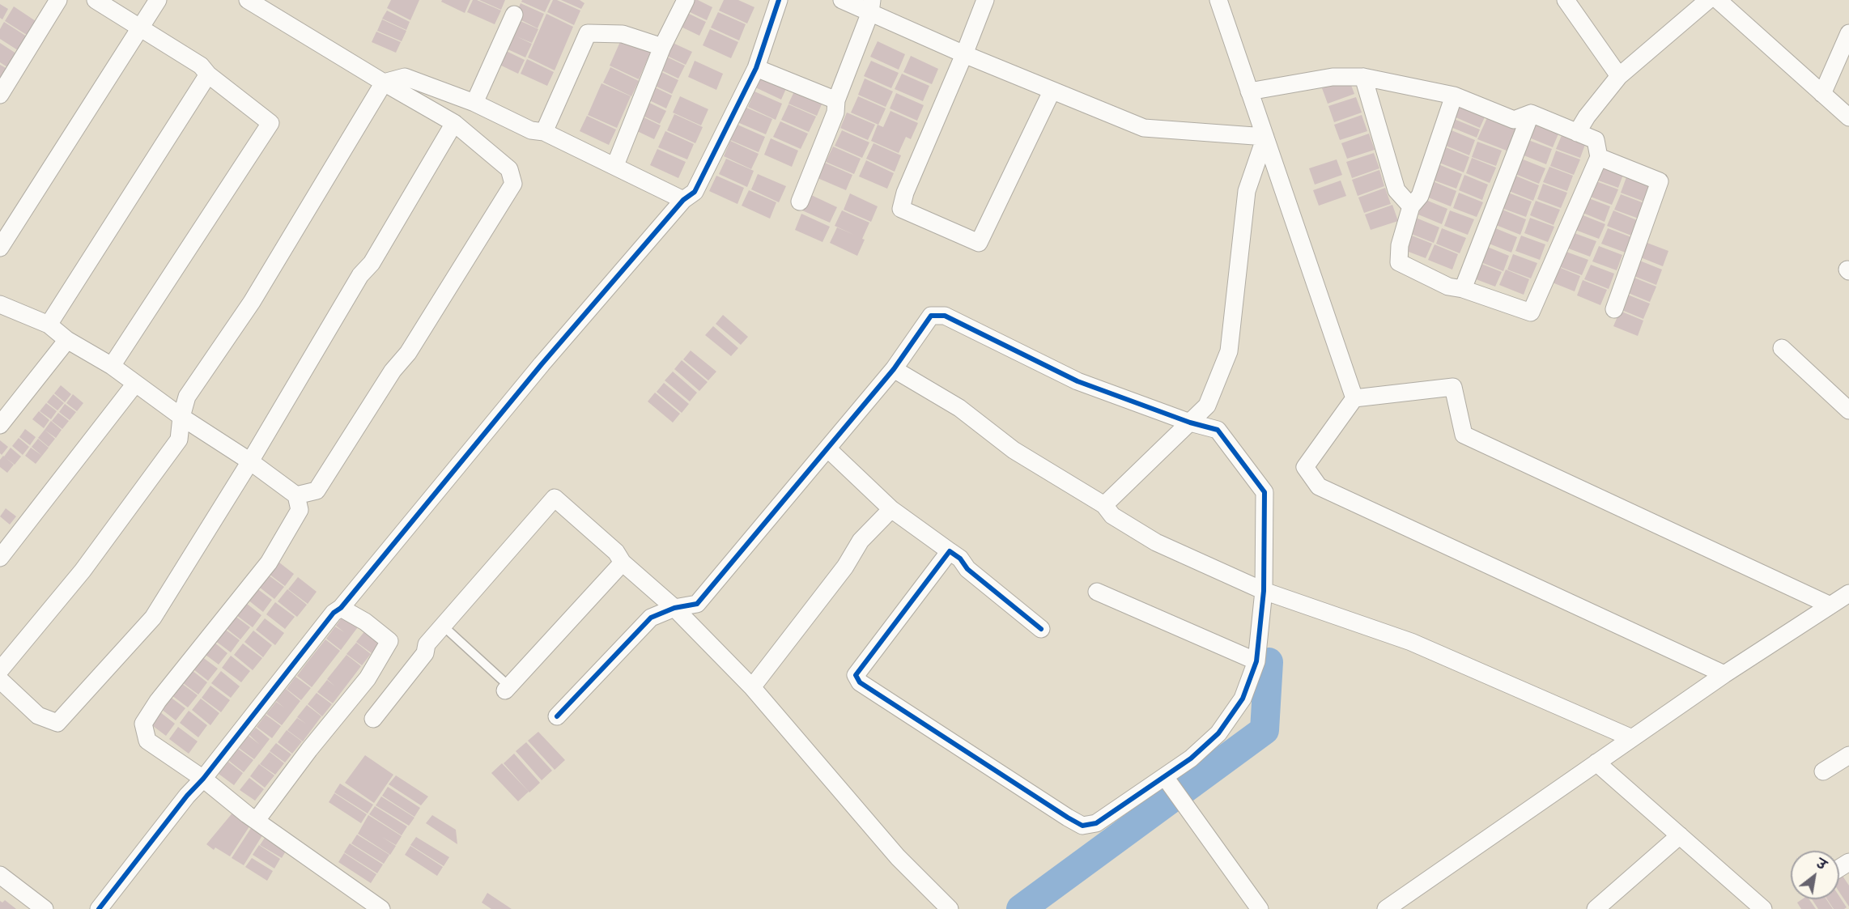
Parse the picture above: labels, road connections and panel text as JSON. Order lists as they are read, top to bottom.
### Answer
{
  "north": "top right"
}
